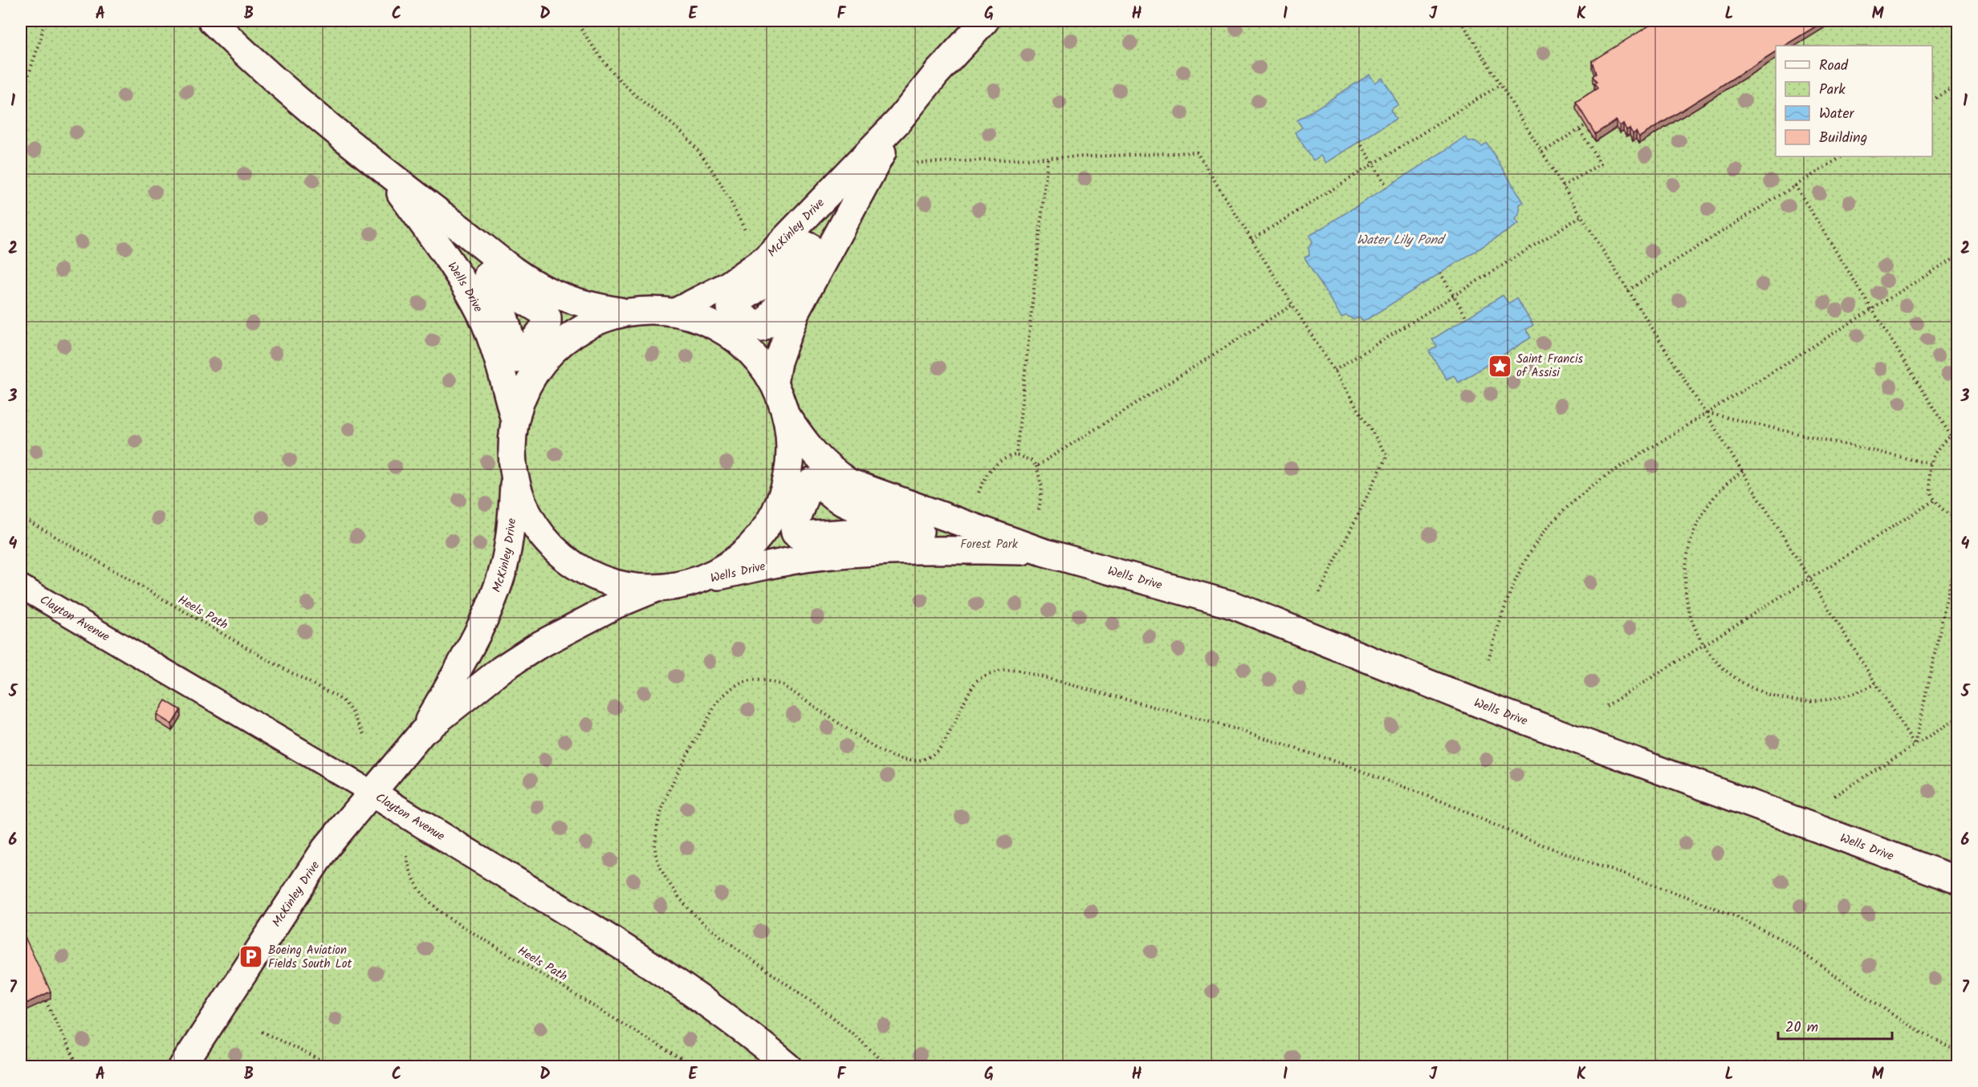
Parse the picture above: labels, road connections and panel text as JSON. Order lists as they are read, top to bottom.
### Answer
{
  "streets": {
    "street": ["McKinley Drive", "Wells Drive", "Clayton Avenue"],
    "path": ["Heels Path"]
  },
  "crossings": [
    ["McKinley Drive", "Clayton Avenue"]
  ],
  "water": ["Water Lily Pond"],
  "parks": ["Forest Park"],
  "places": {
    "place": ["Saint Francis of Assisi"],
    "parking": ["Boeing Aviation Fields South Lot"]
  },
  "legend": [
    "Road",
    "Park",
    "Water",
    "Building"
  ],
  "scale_bar": "20 m",
  "grid": {
    "columns": [
      "A",
      "B",
      "C",
      "D",
      "E",
      "F",
      "G",
      "H",
      "I",
      "J",
      "K",
      "L",
      "M"
    ],
    "rows": [
      "1",
      "2",
      "3",
      "4",
      "5",
      "6",
      "7"
    ]
  }
}
